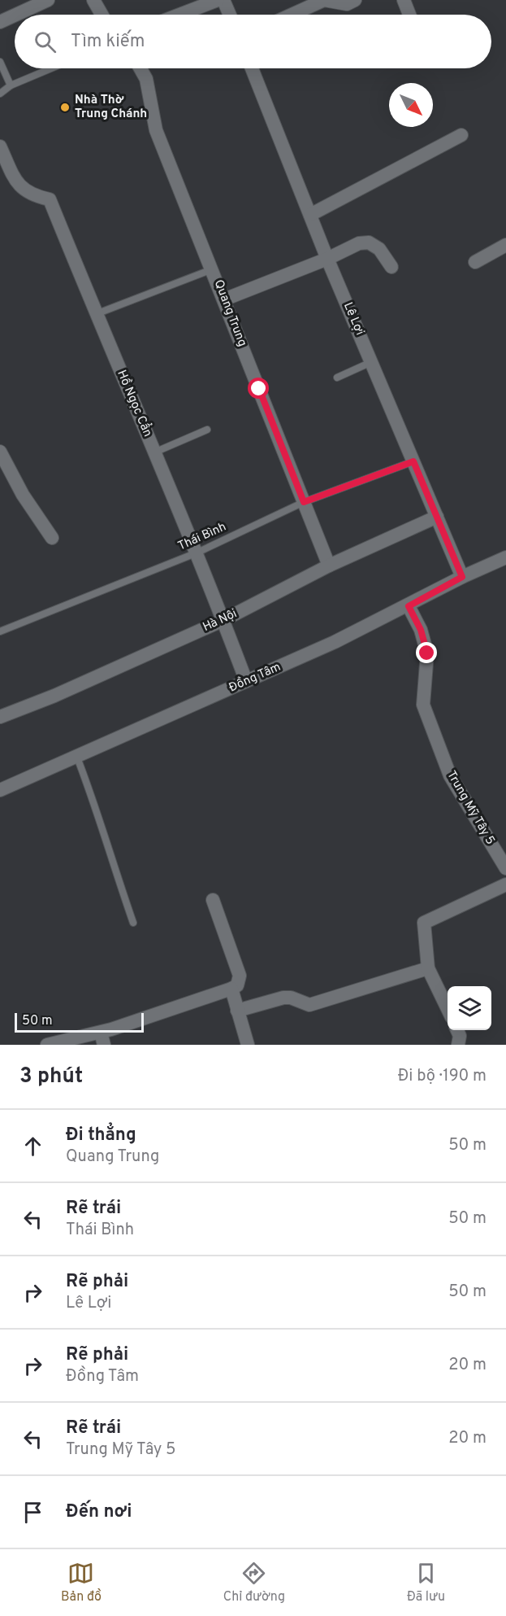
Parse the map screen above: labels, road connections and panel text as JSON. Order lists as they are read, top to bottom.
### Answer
{
  "streets": {
    "street": [
      "Quang Trung",
      "Lê Lợi",
      "Hồ Ngọc Cẩn",
      "Hà Nội",
      "Đồng Tâm",
      "Trung Mỹ Tây 5"
    ],
    "lane": ["Thái Bình"]
  },
  "crossings": [
    ["Quang Trung", "Thái Bình"],
    ["Quang Trung", "Hà Nội"],
    ["Lê Lợi", "Thái Bình"],
    ["Lê Lợi", "Hà Nội"],
    ["Lê Lợi", "Đồng Tâm"],
    ["Hồ Ngọc Cẩn", "Thái Bình"],
    ["Hồ Ngọc Cẩn", "Hà Nội"],
    ["Hồ Ngọc Cẩn", "Đồng Tâm"],
    ["Đồng Tâm", "Trung Mỹ Tây 5"]
  ],
  "places": ["Nhà Thờ Trung Chánh"],
  "scale_bar": "50 m",
  "north": "bottom right",
  "page": {
    "search": "Tìm kiếm",
    "scale": "50 m",
    "heading": ["3 phút", "Đi bộ · 190 m"],
    "list": [
      ["Đi thẳng", "Quang Trung", "50 m"],
      ["Rẽ trái", "Thái Bình", "50 m"],
      ["Rẽ phải", "Lê Lợi", "50 m"],
      ["Rẽ phải", "Đồng Tâm", "20 m"],
      ["Rẽ trái", "Trung Mỹ Tây 5", "20 m"],
      "Đến nơi"
    ],
    "nav": ["Bản đồ", "Chỉ đường", "Đã lưu"]
  }
}
